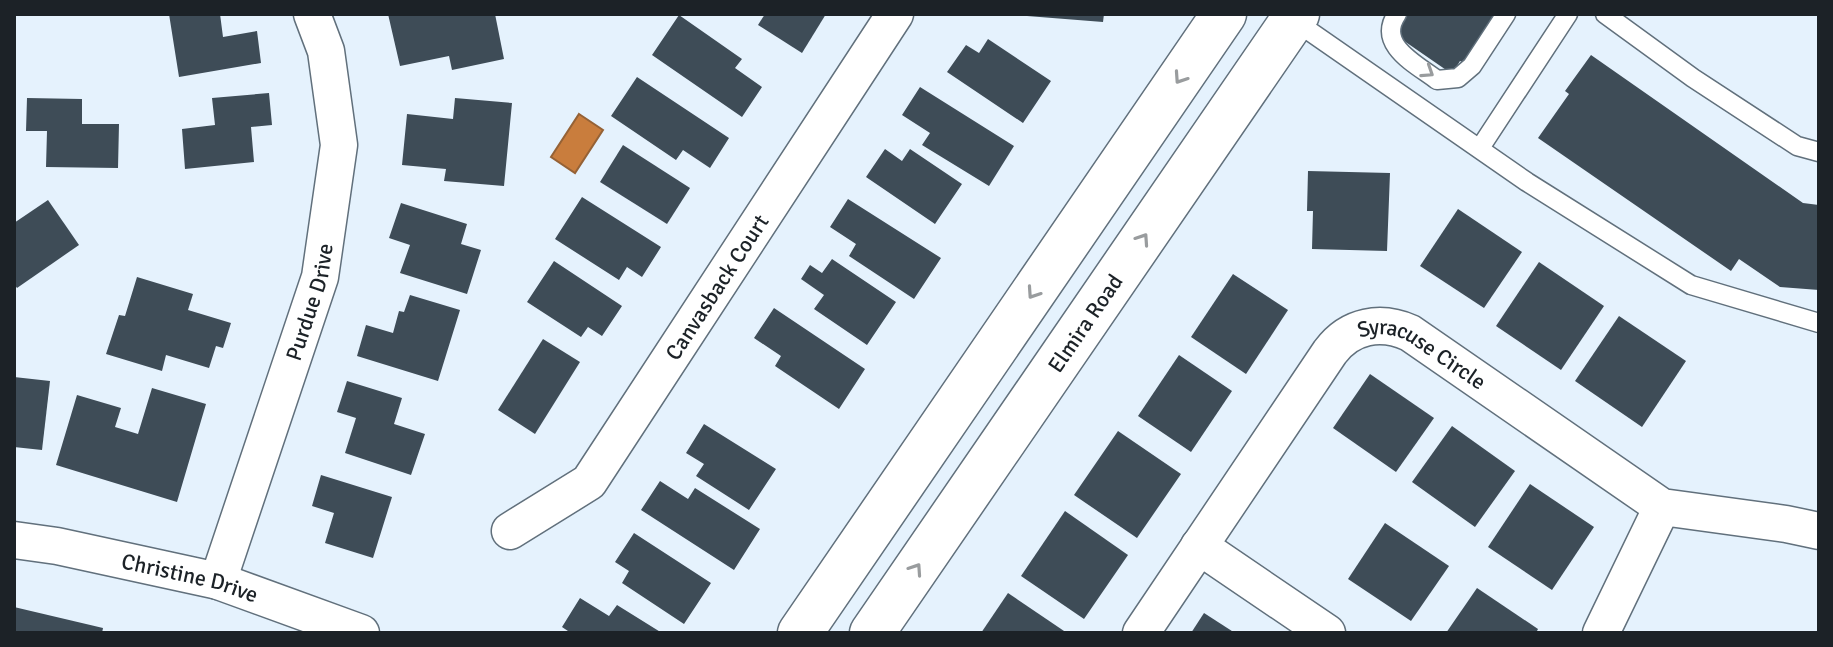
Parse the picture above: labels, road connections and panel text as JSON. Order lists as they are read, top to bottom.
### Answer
{
  "streets": {
    "main road": ["Elmira Road"],
    "street": [
      "Canvasback Court",
      "Purdue Drive",
      "Syracuse Circle",
      "Christine Drive"
    ]
  },
  "crossings": [
    ["Purdue Drive", "Christine Drive"]
  ]
}
